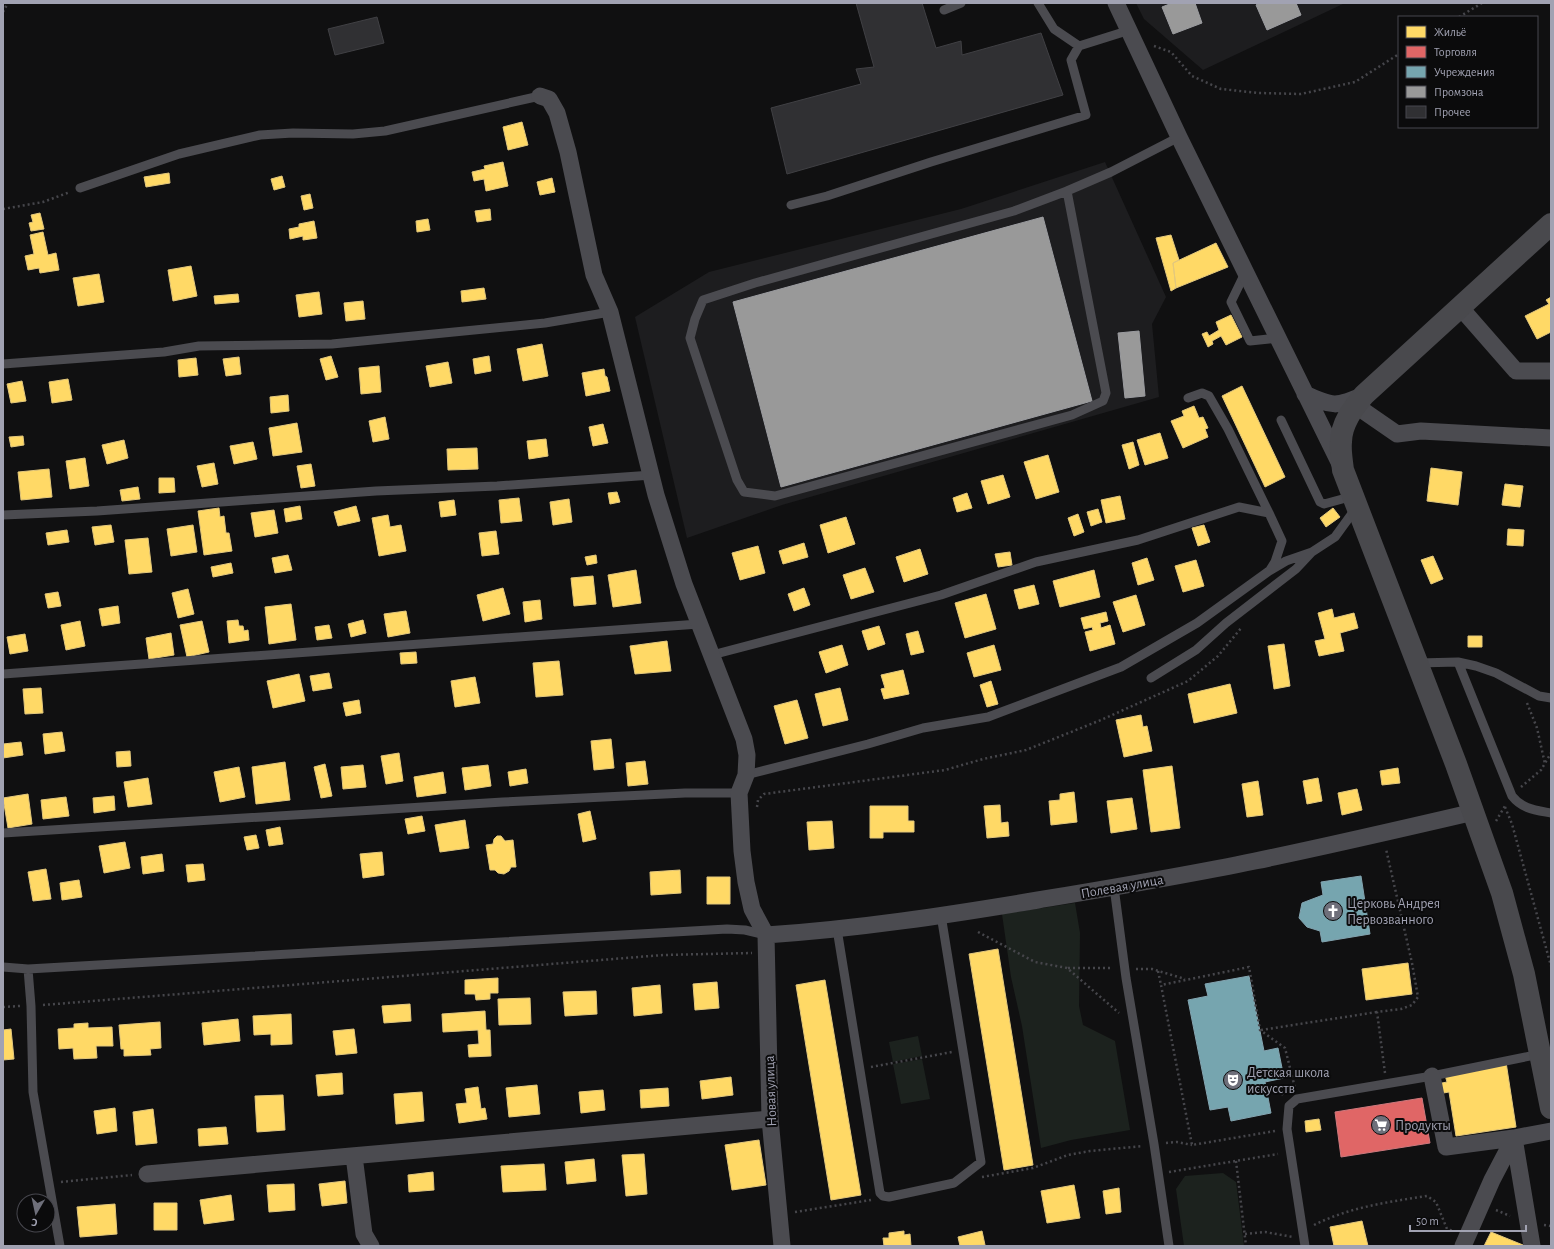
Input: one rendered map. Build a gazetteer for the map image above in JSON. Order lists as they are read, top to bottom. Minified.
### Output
{"streets":{"street":["Полевая улица","Новая улица"]},"crossings":[["Полевая улица","Новая улица"]],"places":{"church":["Церковь Андрея Первозванного"],"theatre":["Детская школа искусств"],"supermarket":["Продукты"]},"legend":["Жильё","Торговля","Учреждения","Промзона","Прочее"],"scale_bar":"50 m","north":"bottom"}
